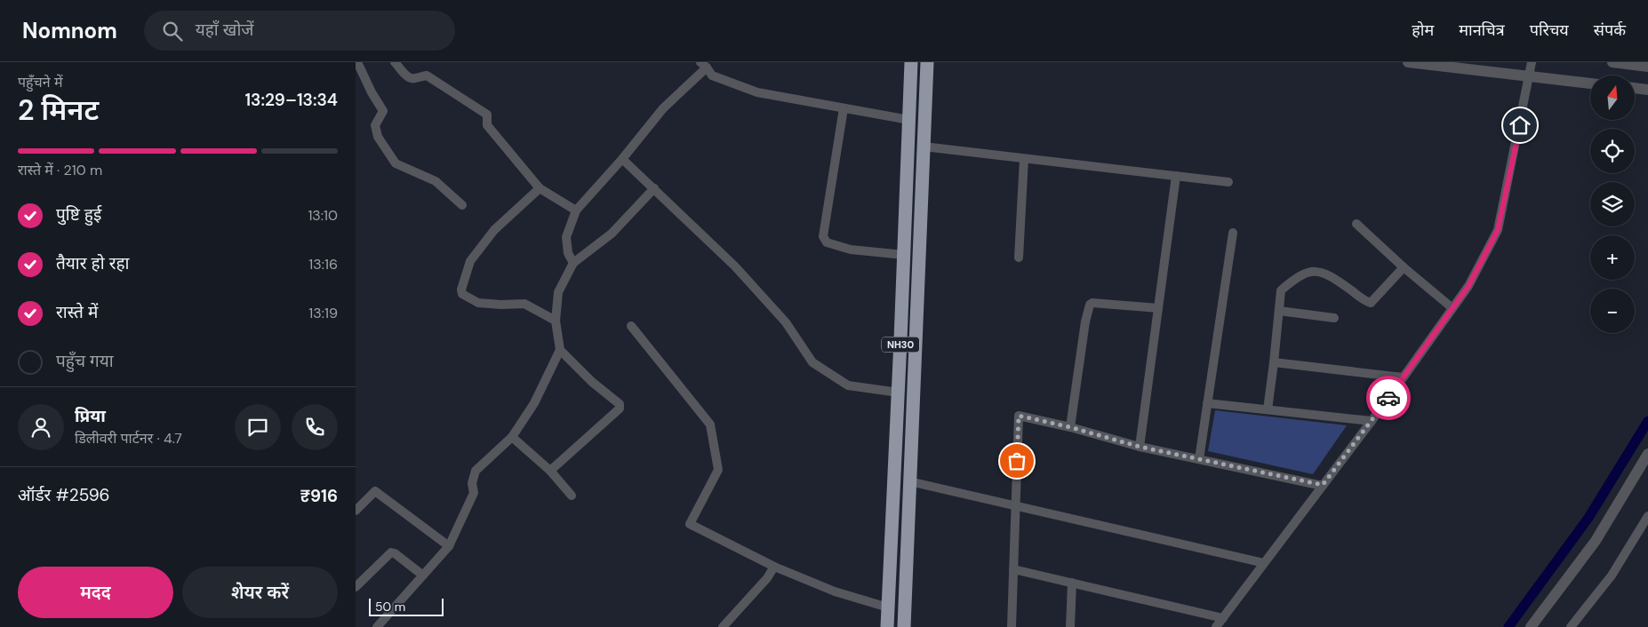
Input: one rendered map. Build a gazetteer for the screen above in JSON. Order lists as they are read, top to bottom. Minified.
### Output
{"streets":{"highway":["NH30"]},"scale_bar":"50 m","north":"top","page":{"header":"Nomnom","search":"यहाँ खोजें","nav":["होम","मानचित्र","परिचय","संपर्क"],"heading":["2 मिनट","पहुँचने में","13:29–13:34"],"panel":["प्रिया","डिलीवरी पार्टनर · 4.7","ऑर्डर #2596","₹916"],"map_buttons":["+","−"],"bar":"रास्ते में · 210 m","list":[["पुष्टि हुई","13:10"],["तैयार हो रहा","13:16"],["रास्ते में","13:19"],"पहुँच गया"],"buttons":["मदद","शेयर करें"],"scale":"50 m"}}
